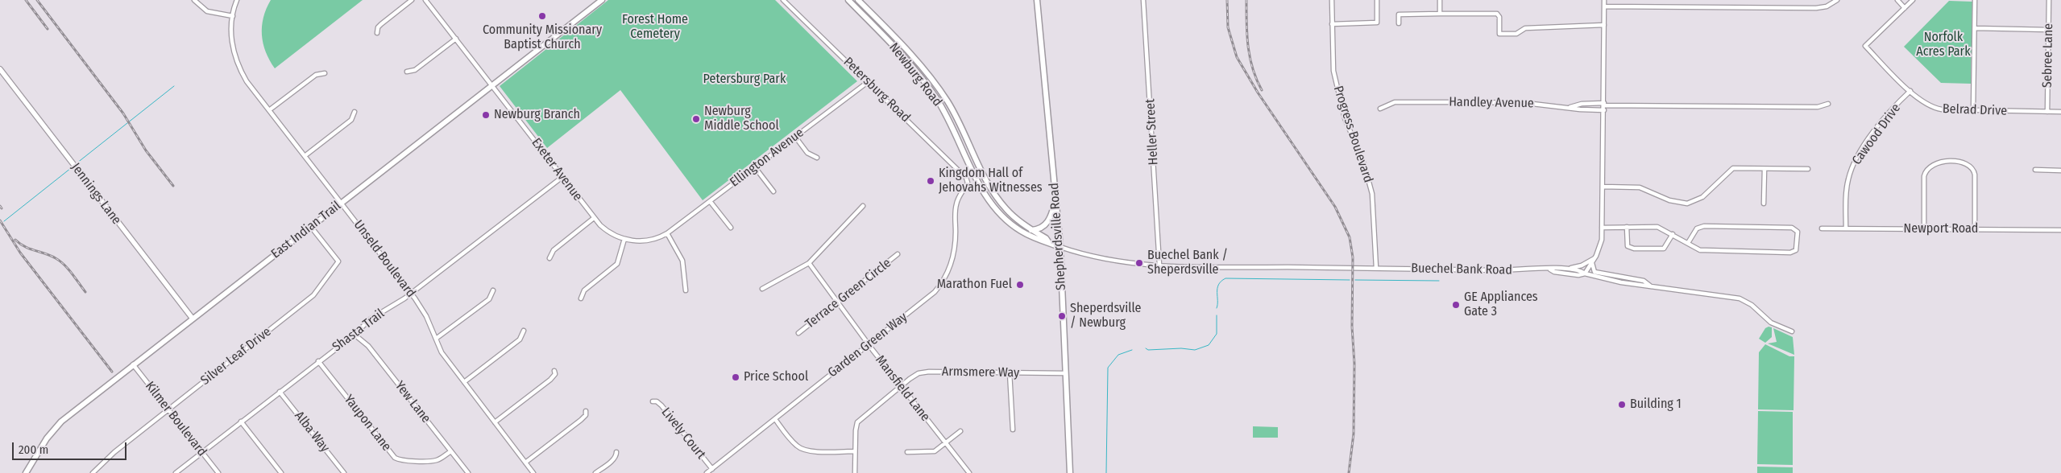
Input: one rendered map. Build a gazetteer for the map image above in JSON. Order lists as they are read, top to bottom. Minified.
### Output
{"streets":{"main road":["Newburg Road","East Indian Trail","Shepherdsville Road"],"street":["Sebree Lane","Petersburg Road","Handley Avenue","Belrad Drive","Heller Street","Progress Boulevard","Cawood Drive","Ellington Avenue","Exeter Avenue","Jennings Lane","Newport Road","Unseld Boulevard","Buechel Bank Road","Terrace Green Circle","Shasta Trail","Garden Green Way","Silver Leaf Drive","Armsmere Way","Mansfield Lane","Yew Lane","Kilmer Boulevard","Yaupon Lane","Alba Way","Lively Court"]},"crossings":[["Sebree Lane","Belrad Drive"],["Newburg Road","Shepherdsville Road"],["Newburg Road","Buechel Bank Road"],["Petersburg Road","Ellington Avenue"],["Petersburg Road","Garden Green Way"],["Belrad Drive","Cawood Drive"],["Heller Street","Buechel Bank Road"],["Progress Boulevard","Buechel Bank Road"],["Cawood Drive","Newport Road"],["Ellington Avenue","Exeter Avenue"],["Exeter Avenue","East Indian Trail"],["Exeter Avenue","Shasta Trail"],["Jennings Lane","East Indian Trail"],["East Indian Trail","Unseld Boulevard"],["East Indian Trail","Silver Leaf Drive"],["East Indian Trail","Kilmer Boulevard"],["Shepherdsville Road","Buechel Bank Road"],["Shepherdsville Road","Armsmere Way"],["Unseld Boulevard","Shasta Trail"],["Terrace Green Circle","Mansfield Lane"],["Shasta Trail","Yew Lane"],["Shasta Trail","Kilmer Boulevard"],["Shasta Trail","Yaupon Lane"],["Shasta Trail","Alba Way"],["Garden Green Way","Mansfield Lane"],["Garden Green Way","Lively Court"],["Silver Leaf Drive","Kilmer Boulevard"],["Armsmere Way","Mansfield Lane"],["Yew Lane","Yaupon Lane"]],"parks":["Forest Home Cemetery","Norfolk Acres Park","Petersburg Park"],"places":["Community Missionary Baptist Church","Newburg Branch","Newburg Middle School","Kingdom Hall of Jehovahs Witnesses","Buechel Bank / Sheperdsville","Marathon Fuel","GE Appliances Gate 3","Sheperdsville / Newburg","Price School","Building 1"],"scale_bar":"200 m"}
